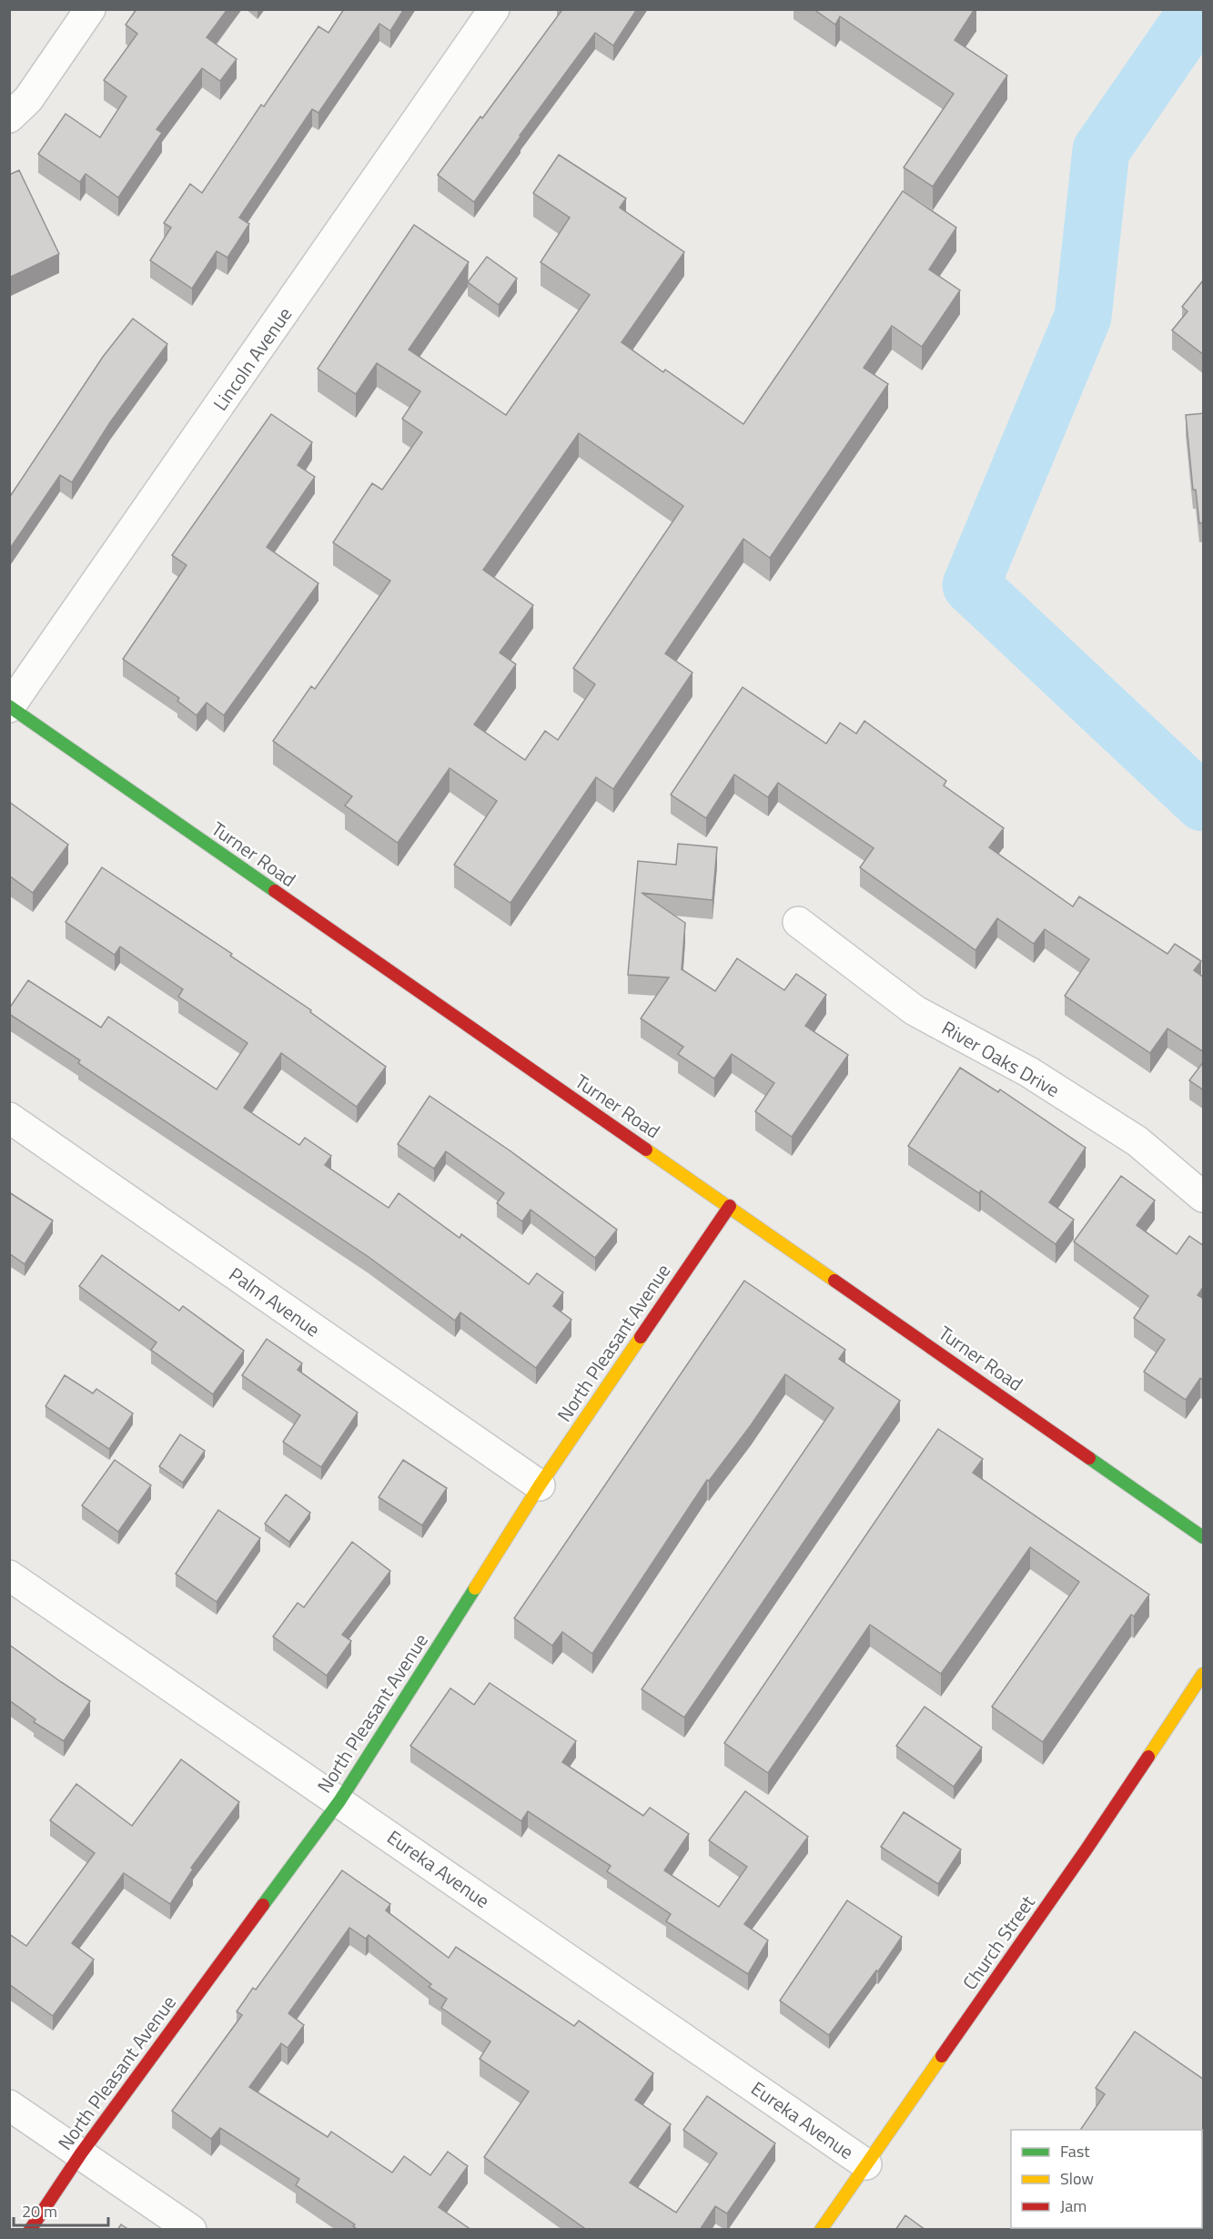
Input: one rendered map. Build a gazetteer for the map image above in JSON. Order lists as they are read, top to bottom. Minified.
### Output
{"streets":{"street":["Lincoln Avenue","Turner Road","River Oaks Drive","Palm Avenue","North Pleasant Avenue","Eureka Avenue","Church Street"]},"crossings":[["Lincoln Avenue","Turner Road"],["Turner Road","North Pleasant Avenue"],["Palm Avenue","North Pleasant Avenue"],["North Pleasant Avenue","Eureka Avenue"],["Eureka Avenue","Church Street"]],"legend":["Fast","Slow","Jam"],"scale_bar":"20 m"}
